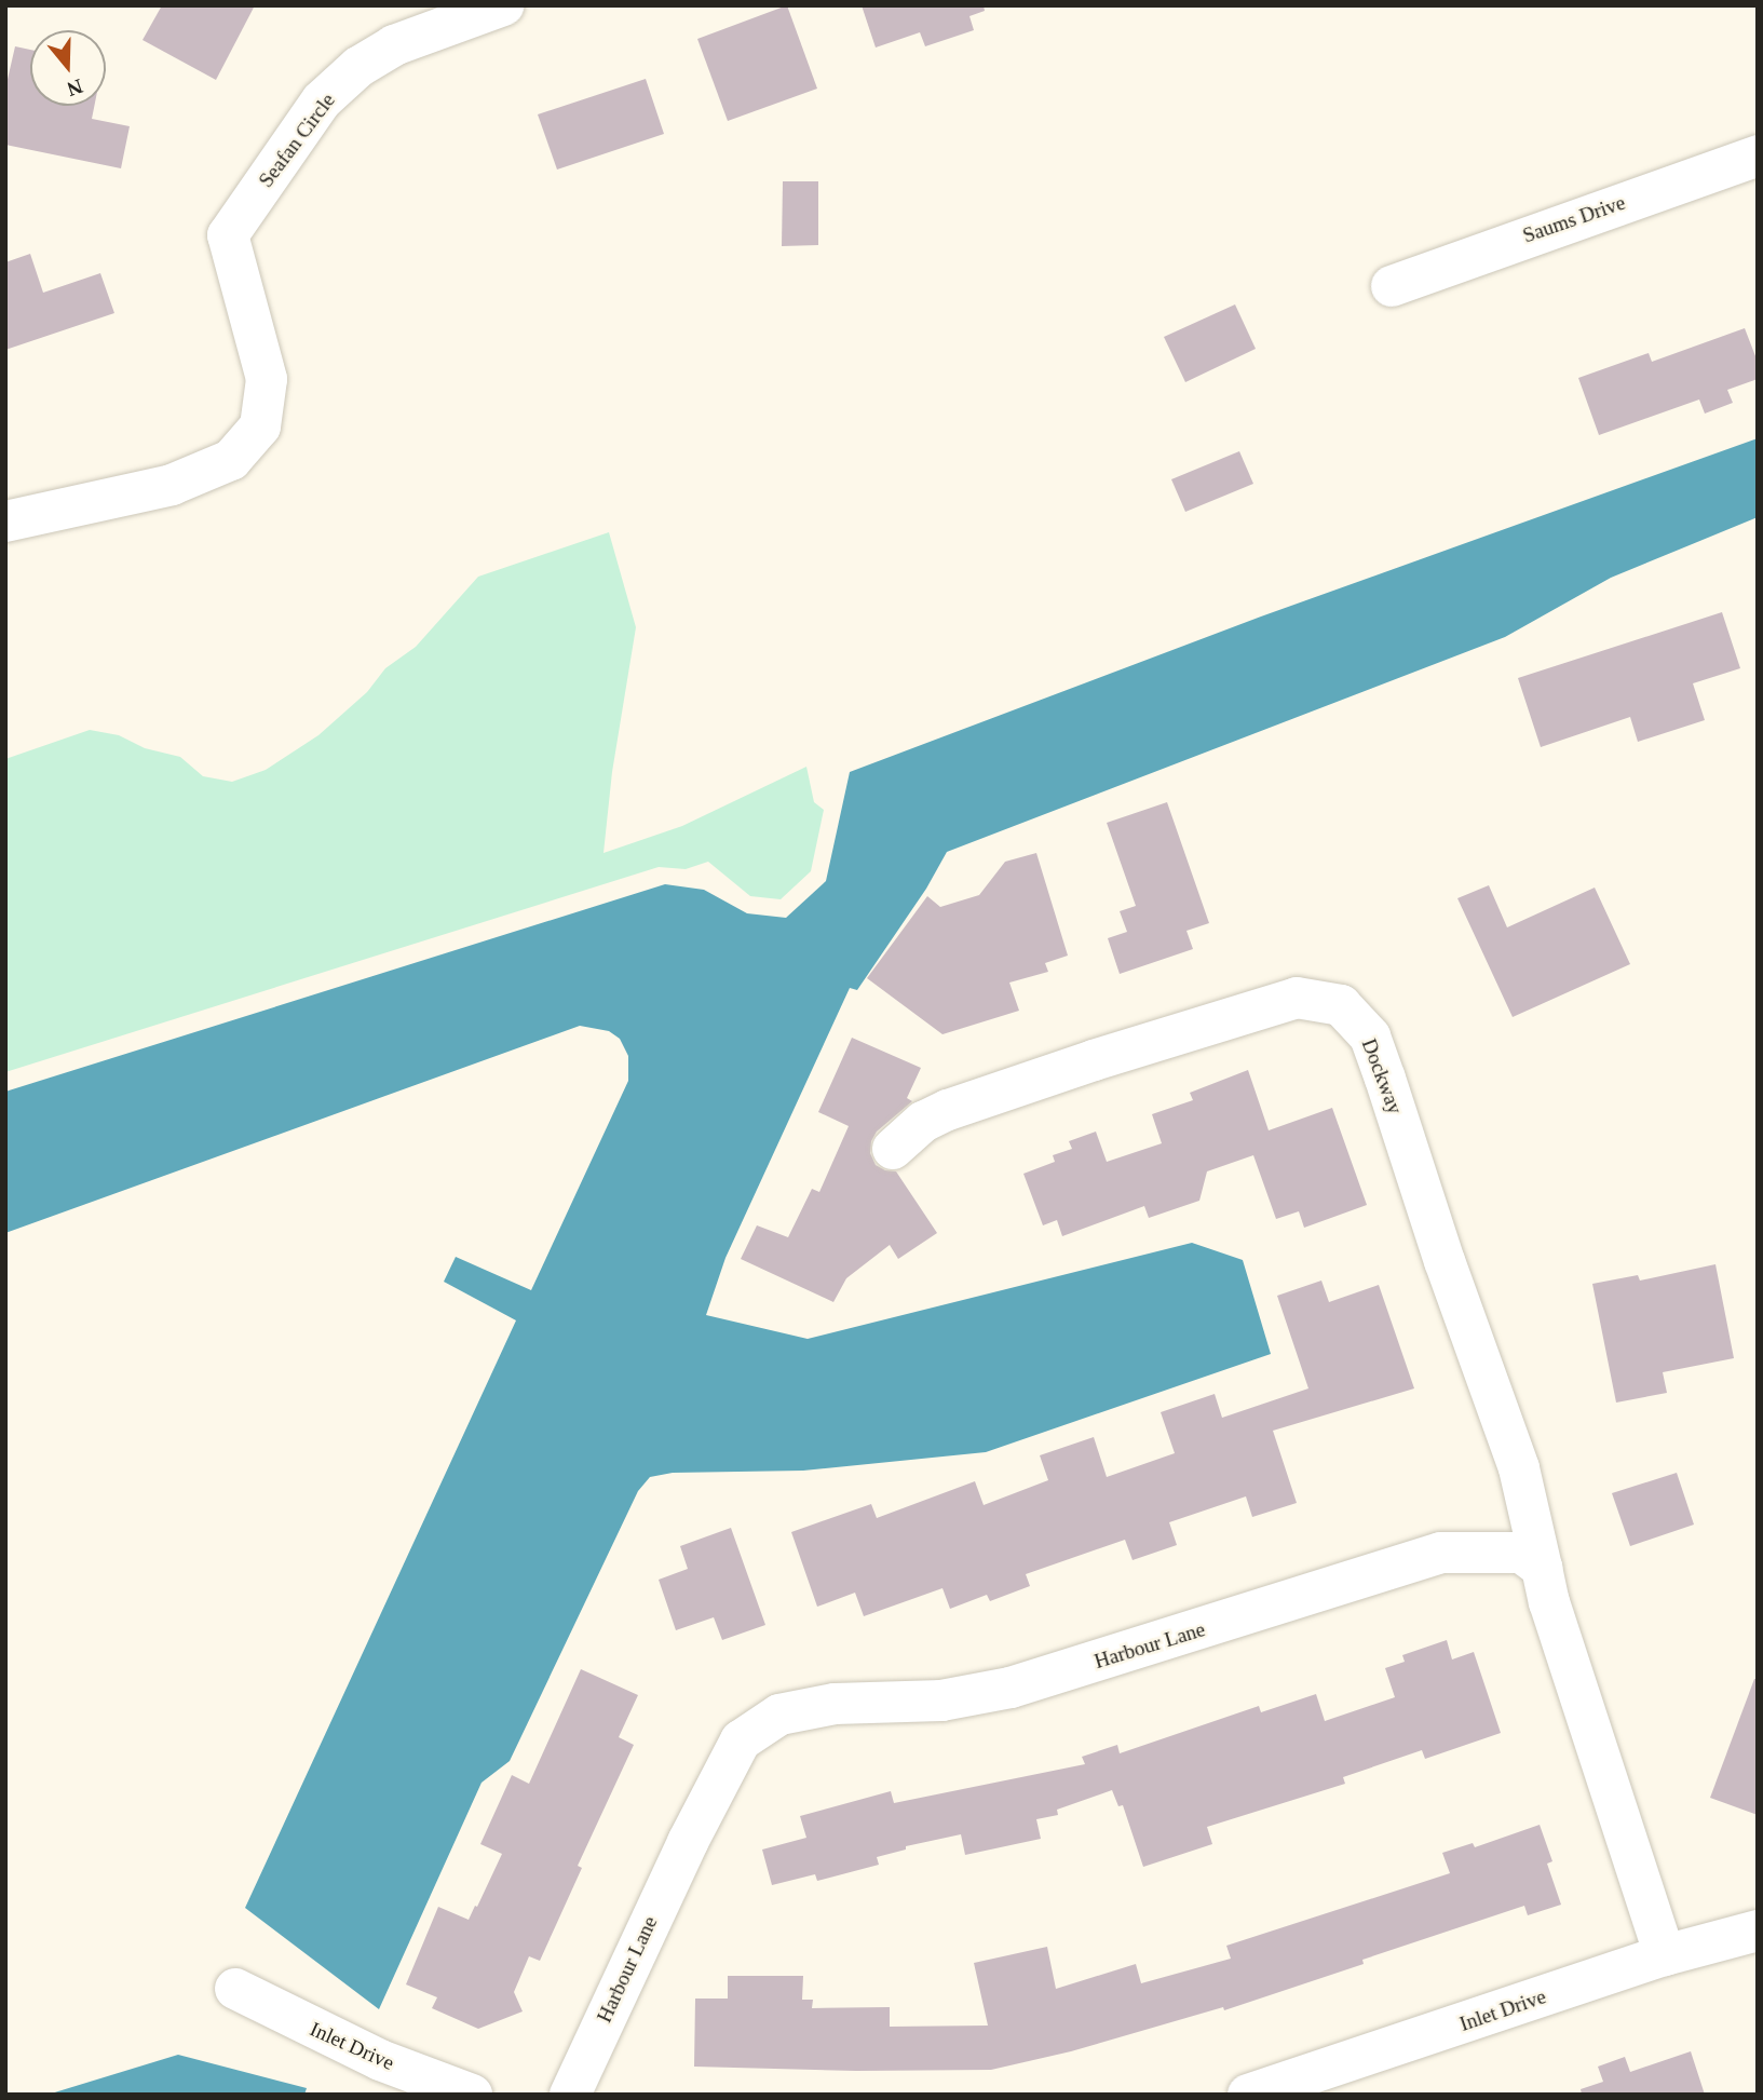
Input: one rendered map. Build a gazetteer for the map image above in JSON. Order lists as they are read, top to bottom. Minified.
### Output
{"streets":{"street":["Seafan Circle","Saums Drive","Dockway","Harbour Lane","Inlet Drive"]},"crossings":[["Dockway","Harbour Lane"]],"north":"bottom"}
